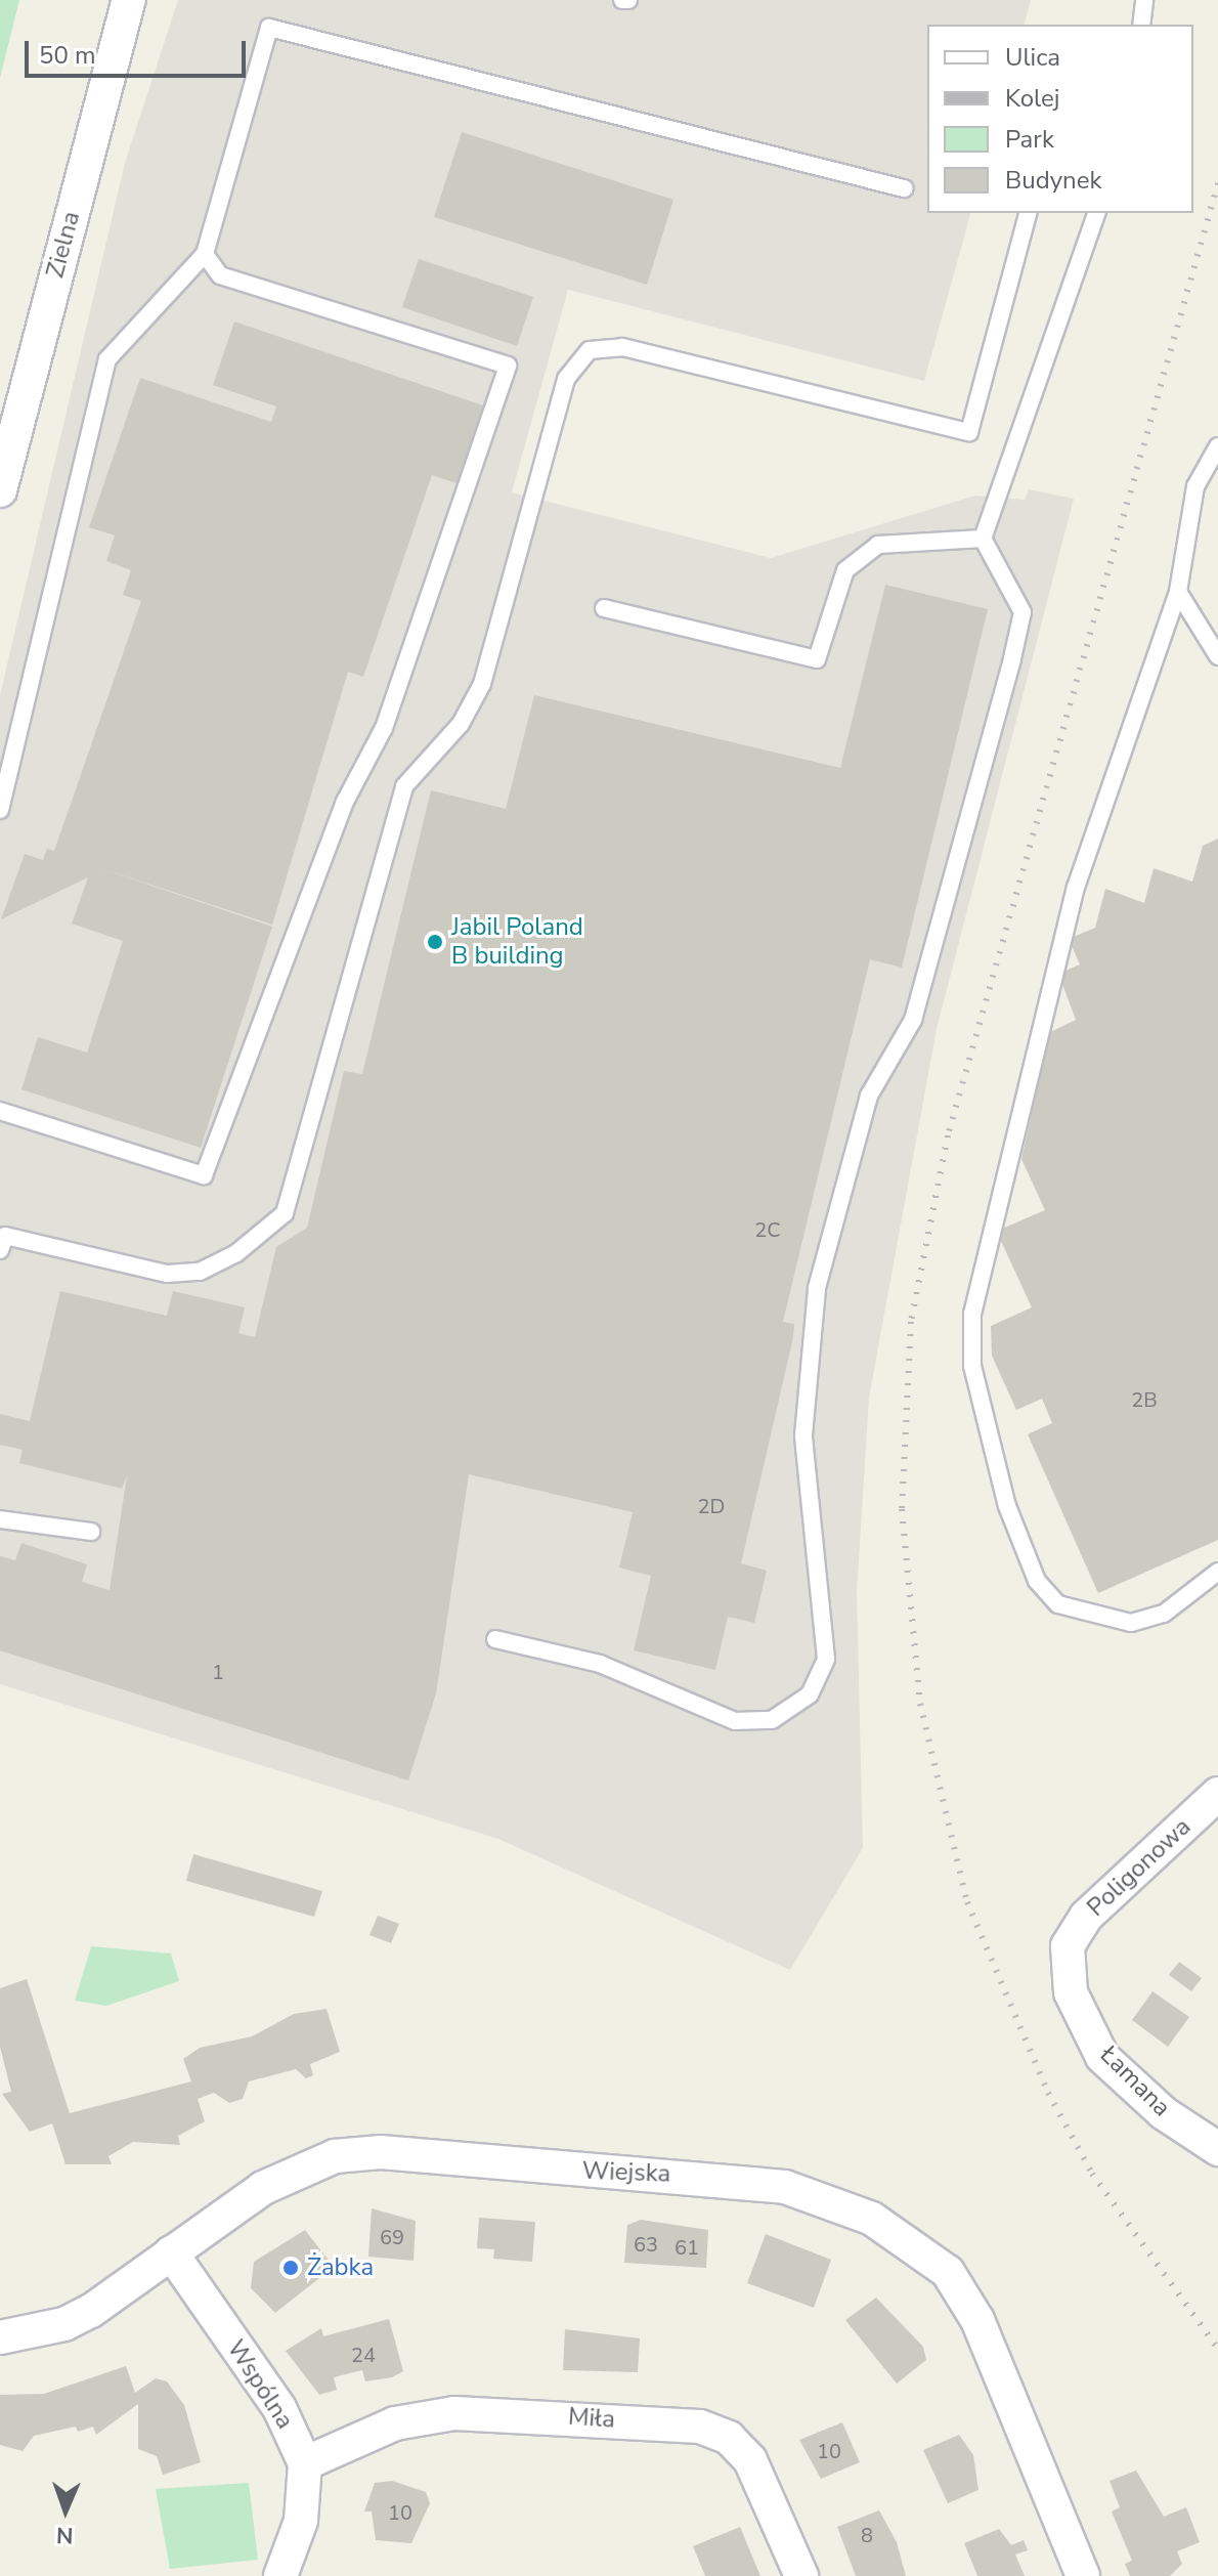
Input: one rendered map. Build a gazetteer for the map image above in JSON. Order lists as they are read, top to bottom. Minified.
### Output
{"streets":{"street":["Zielna","Poligonowa","Łamana","Wiejska","Wspólna","Miła"]},"crossings":[["Poligonowa","Łamana"],["Wiejska","Wspólna"],["Wspólna","Miła"]],"places":["Jabil Poland B building","Żabka"],"house_numbers":["2C","2B","2D","1","69","63","61","24","10","10","8"],"legend":["Ulica","Kolej","Park","Budynek"],"scale_bar":"50 m","north":"bottom"}
